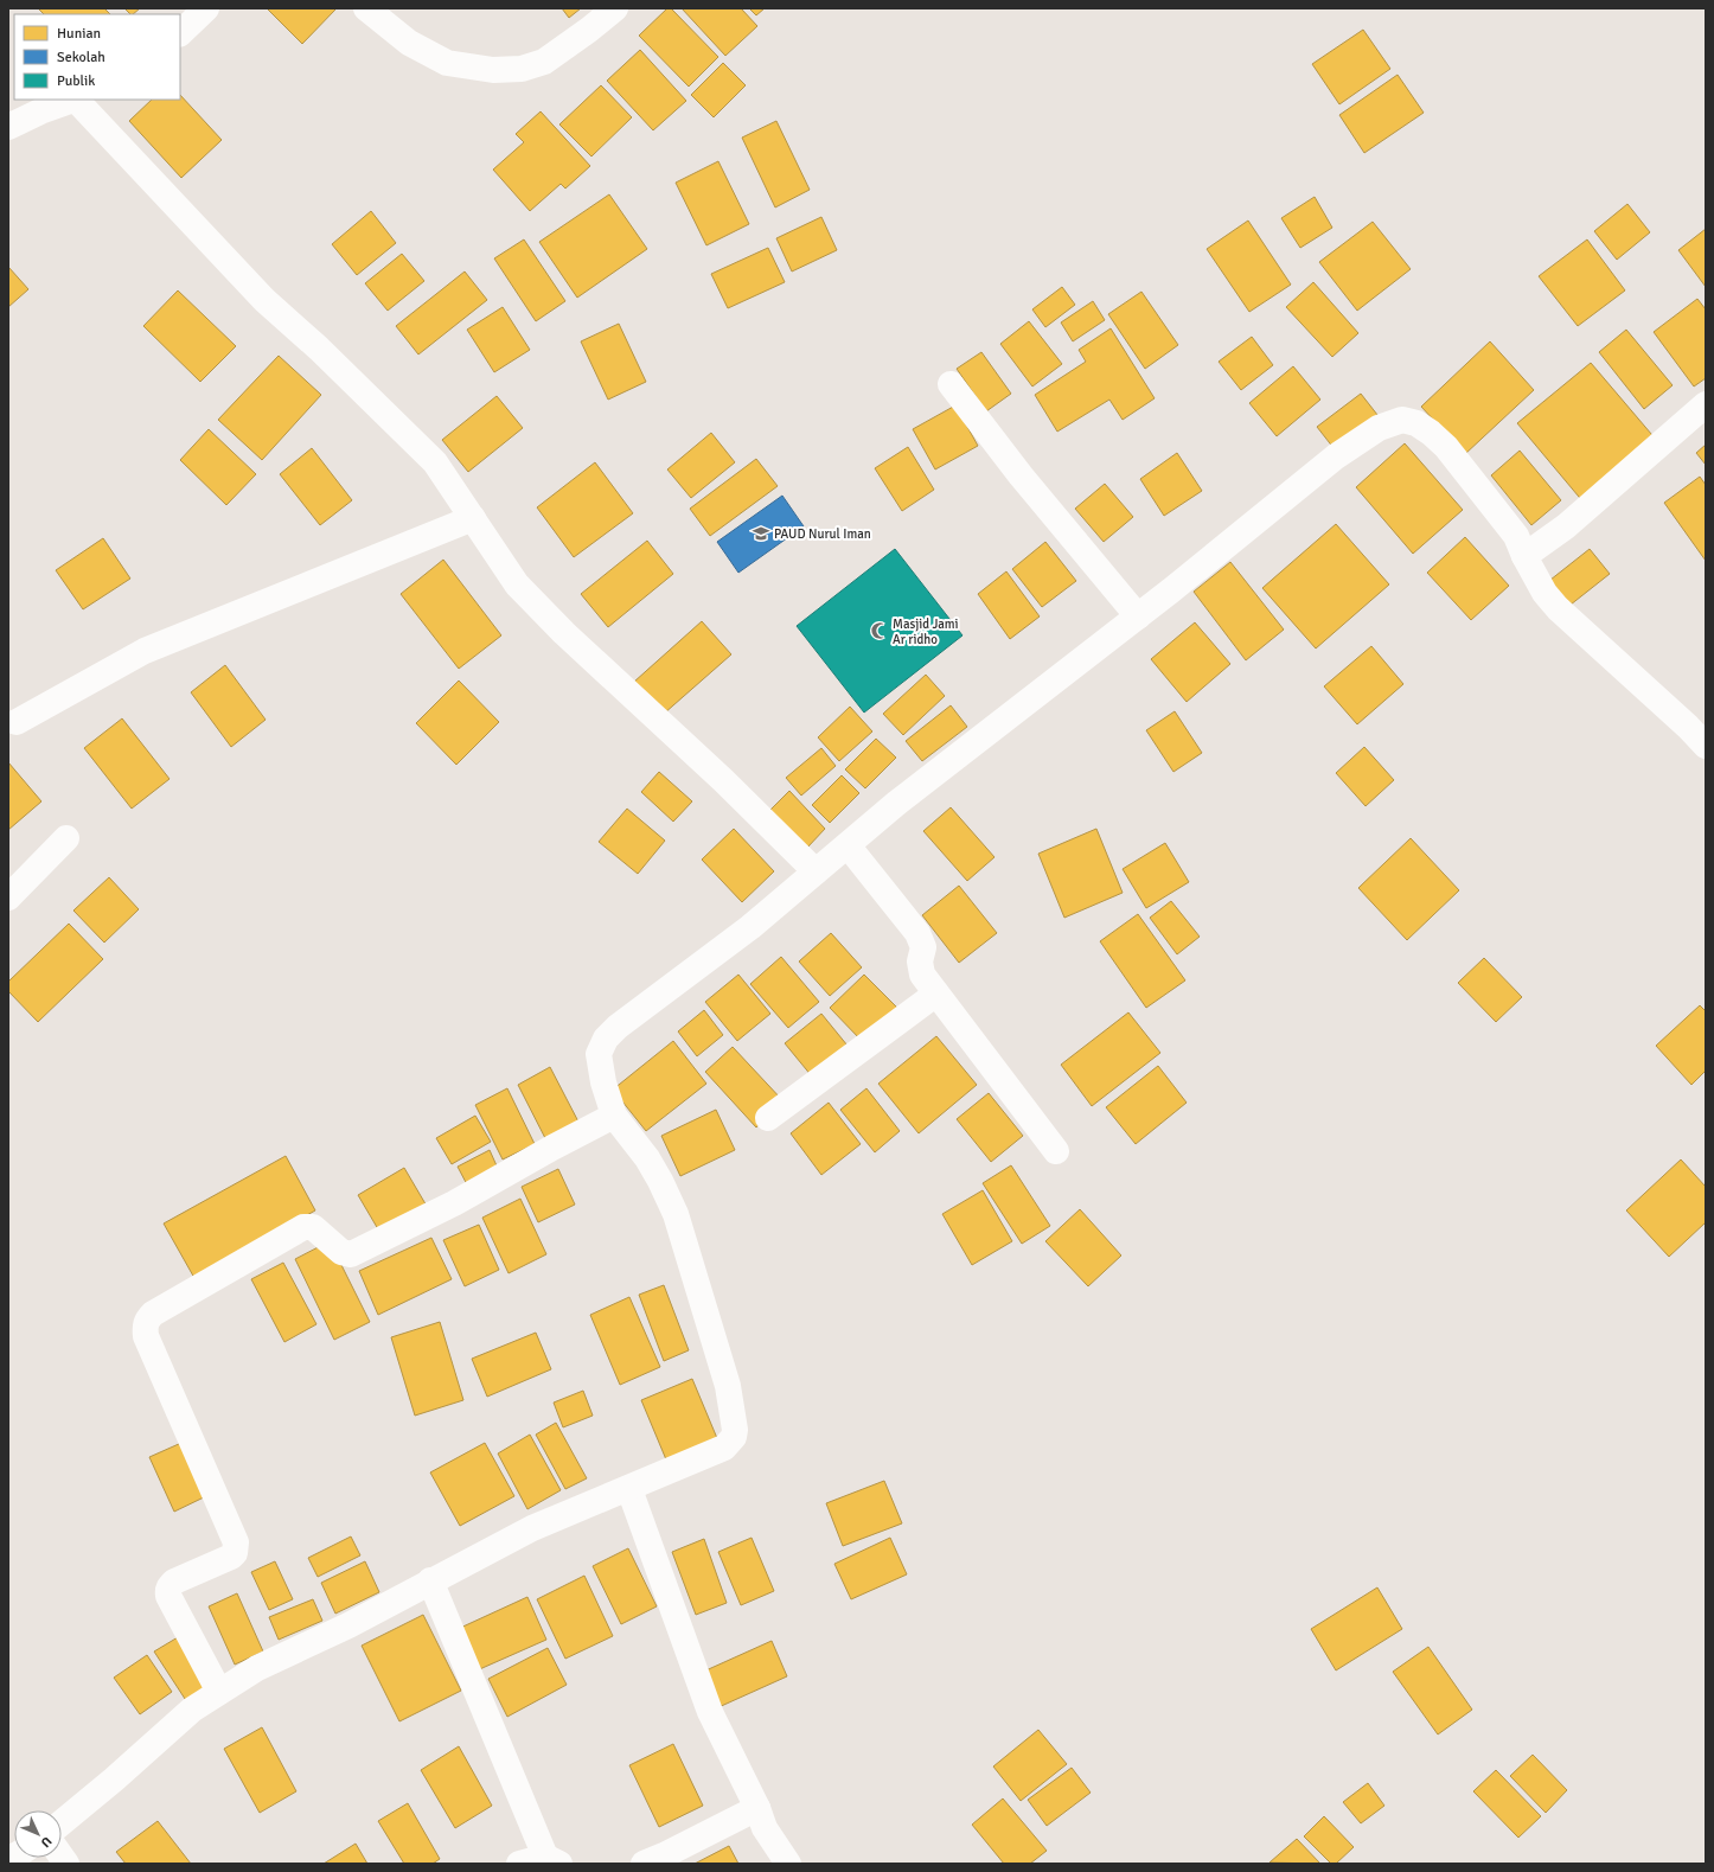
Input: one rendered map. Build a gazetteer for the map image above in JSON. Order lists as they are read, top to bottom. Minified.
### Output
{"places":{"school or university":["PAUD Nurul Iman"],"mosque":["Masjid Jami Ar ridho"]},"legend":["Hunian","Sekolah","Publik"],"north":"bottom right"}
